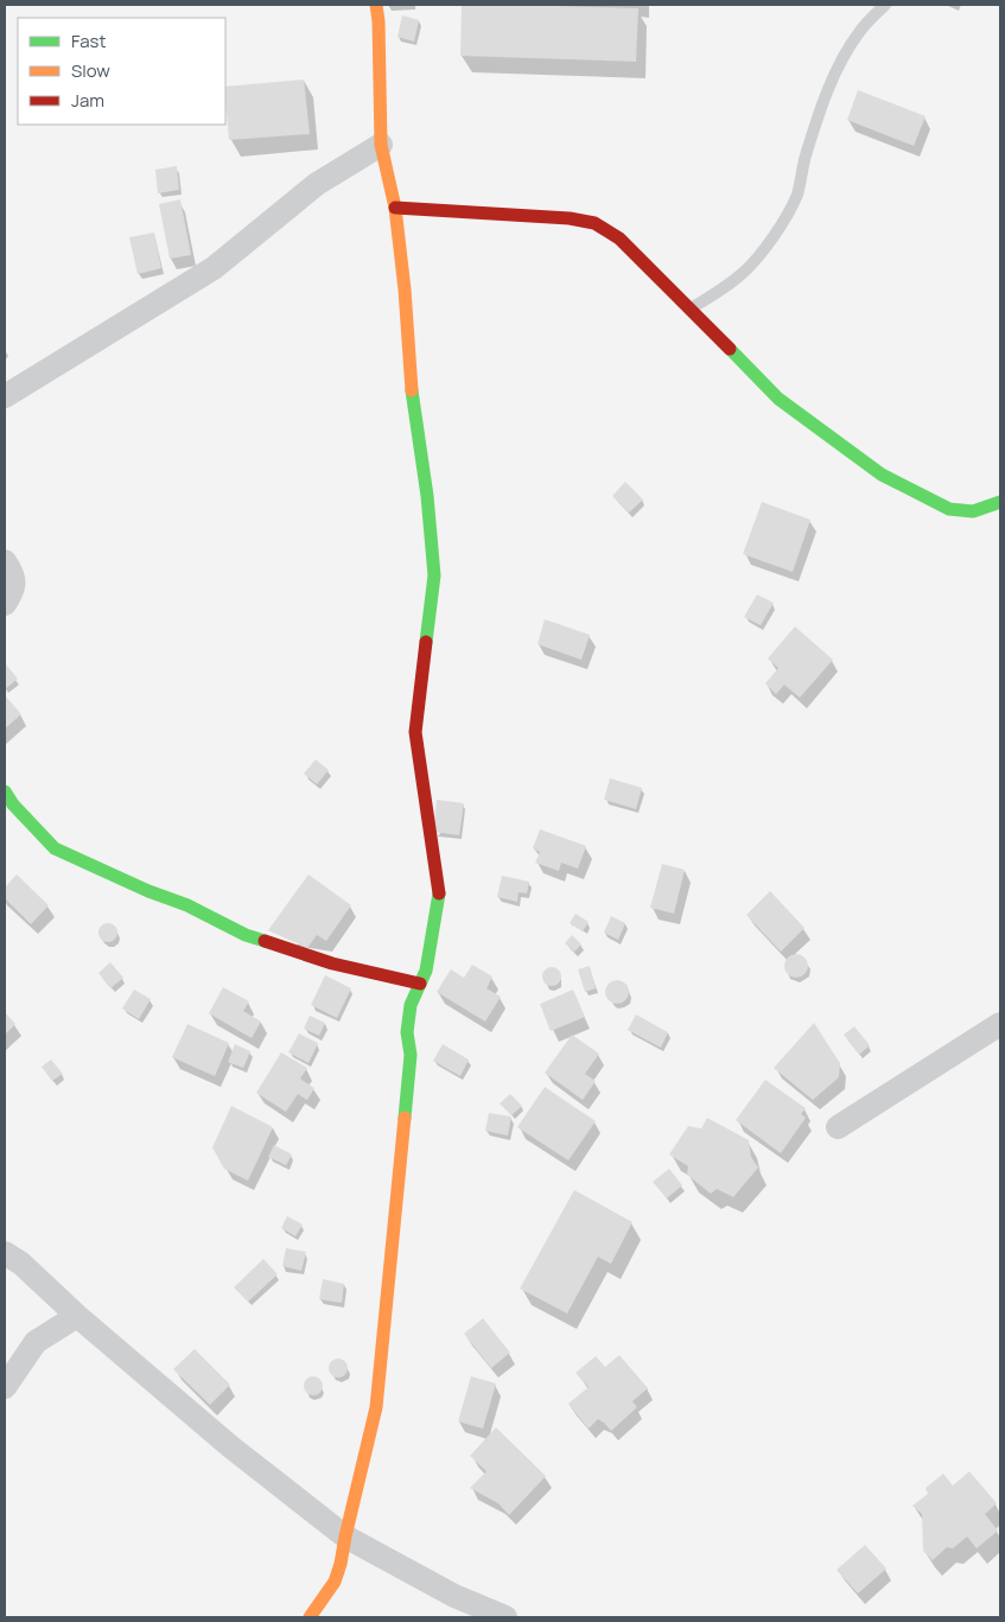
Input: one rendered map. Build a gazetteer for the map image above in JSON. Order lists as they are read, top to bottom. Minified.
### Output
{"legend":["Fast","Slow","Jam"]}
